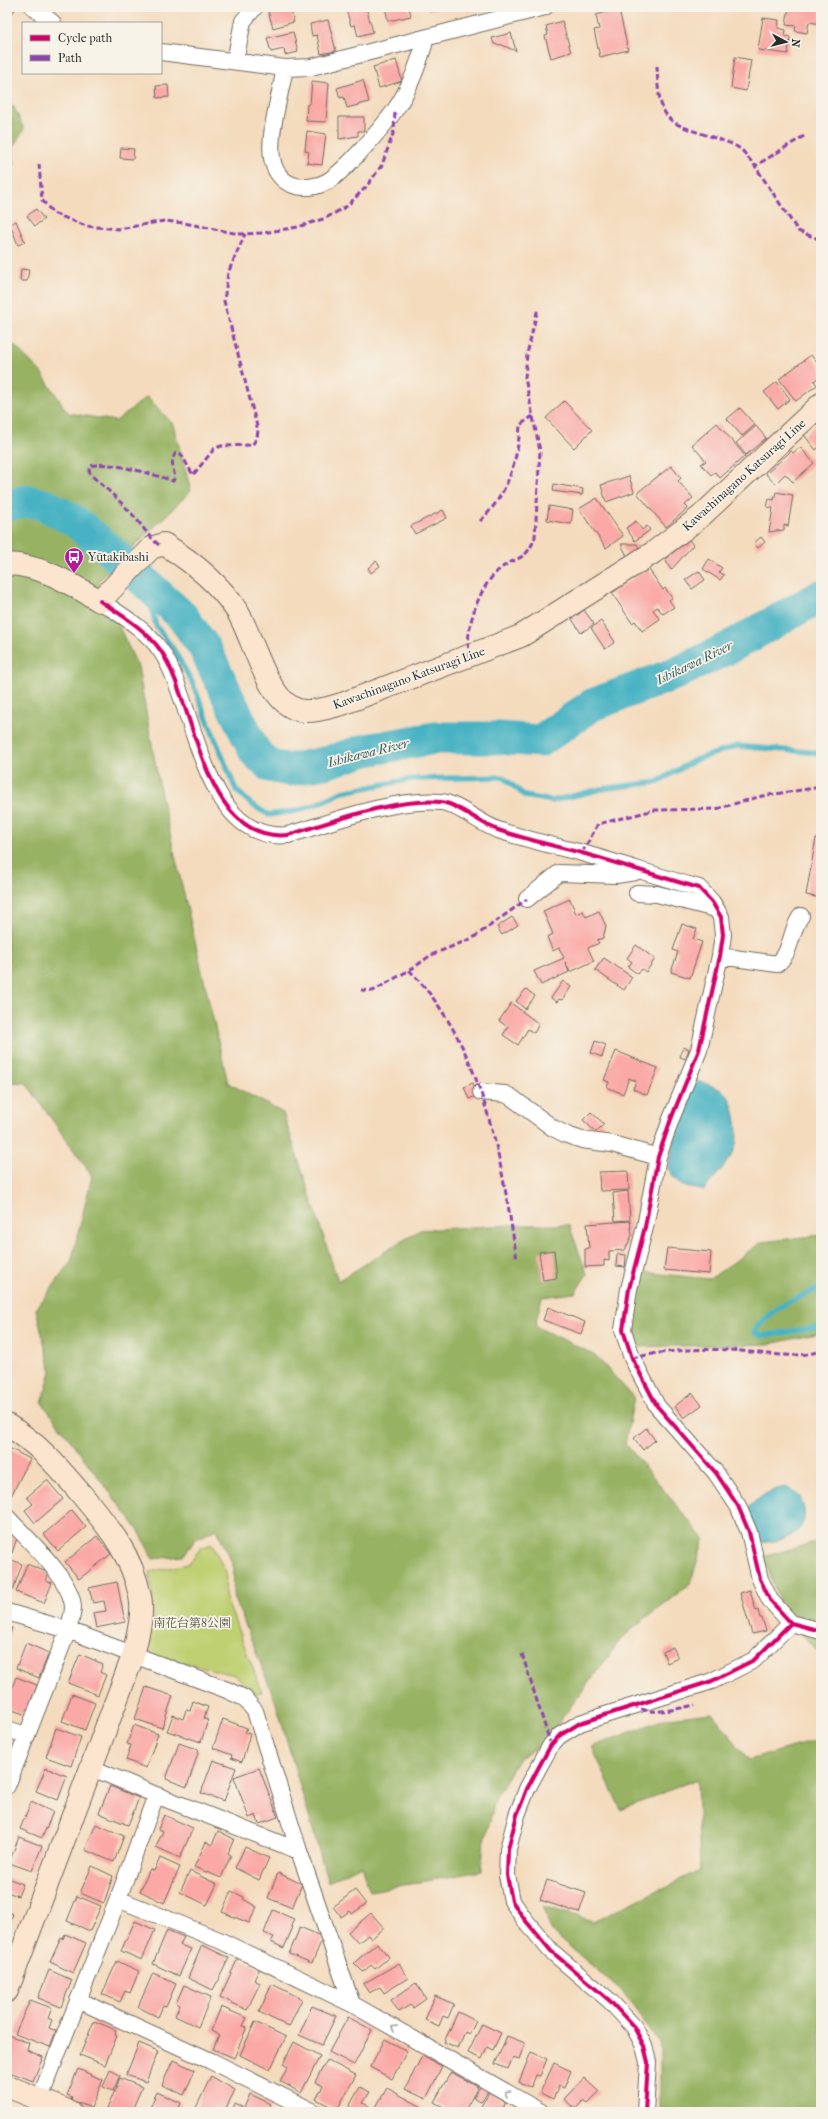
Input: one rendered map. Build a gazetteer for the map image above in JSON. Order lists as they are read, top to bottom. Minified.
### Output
{"streets":{"main road":["Kawachinagano Katsuragi Line"]},"water":["Ishikawa River"],"parks":["南花台第8公園"],"places":{"bus stop":["Yūtakibashi"]},"legend":["Cycle path","Path"],"north":"right"}
